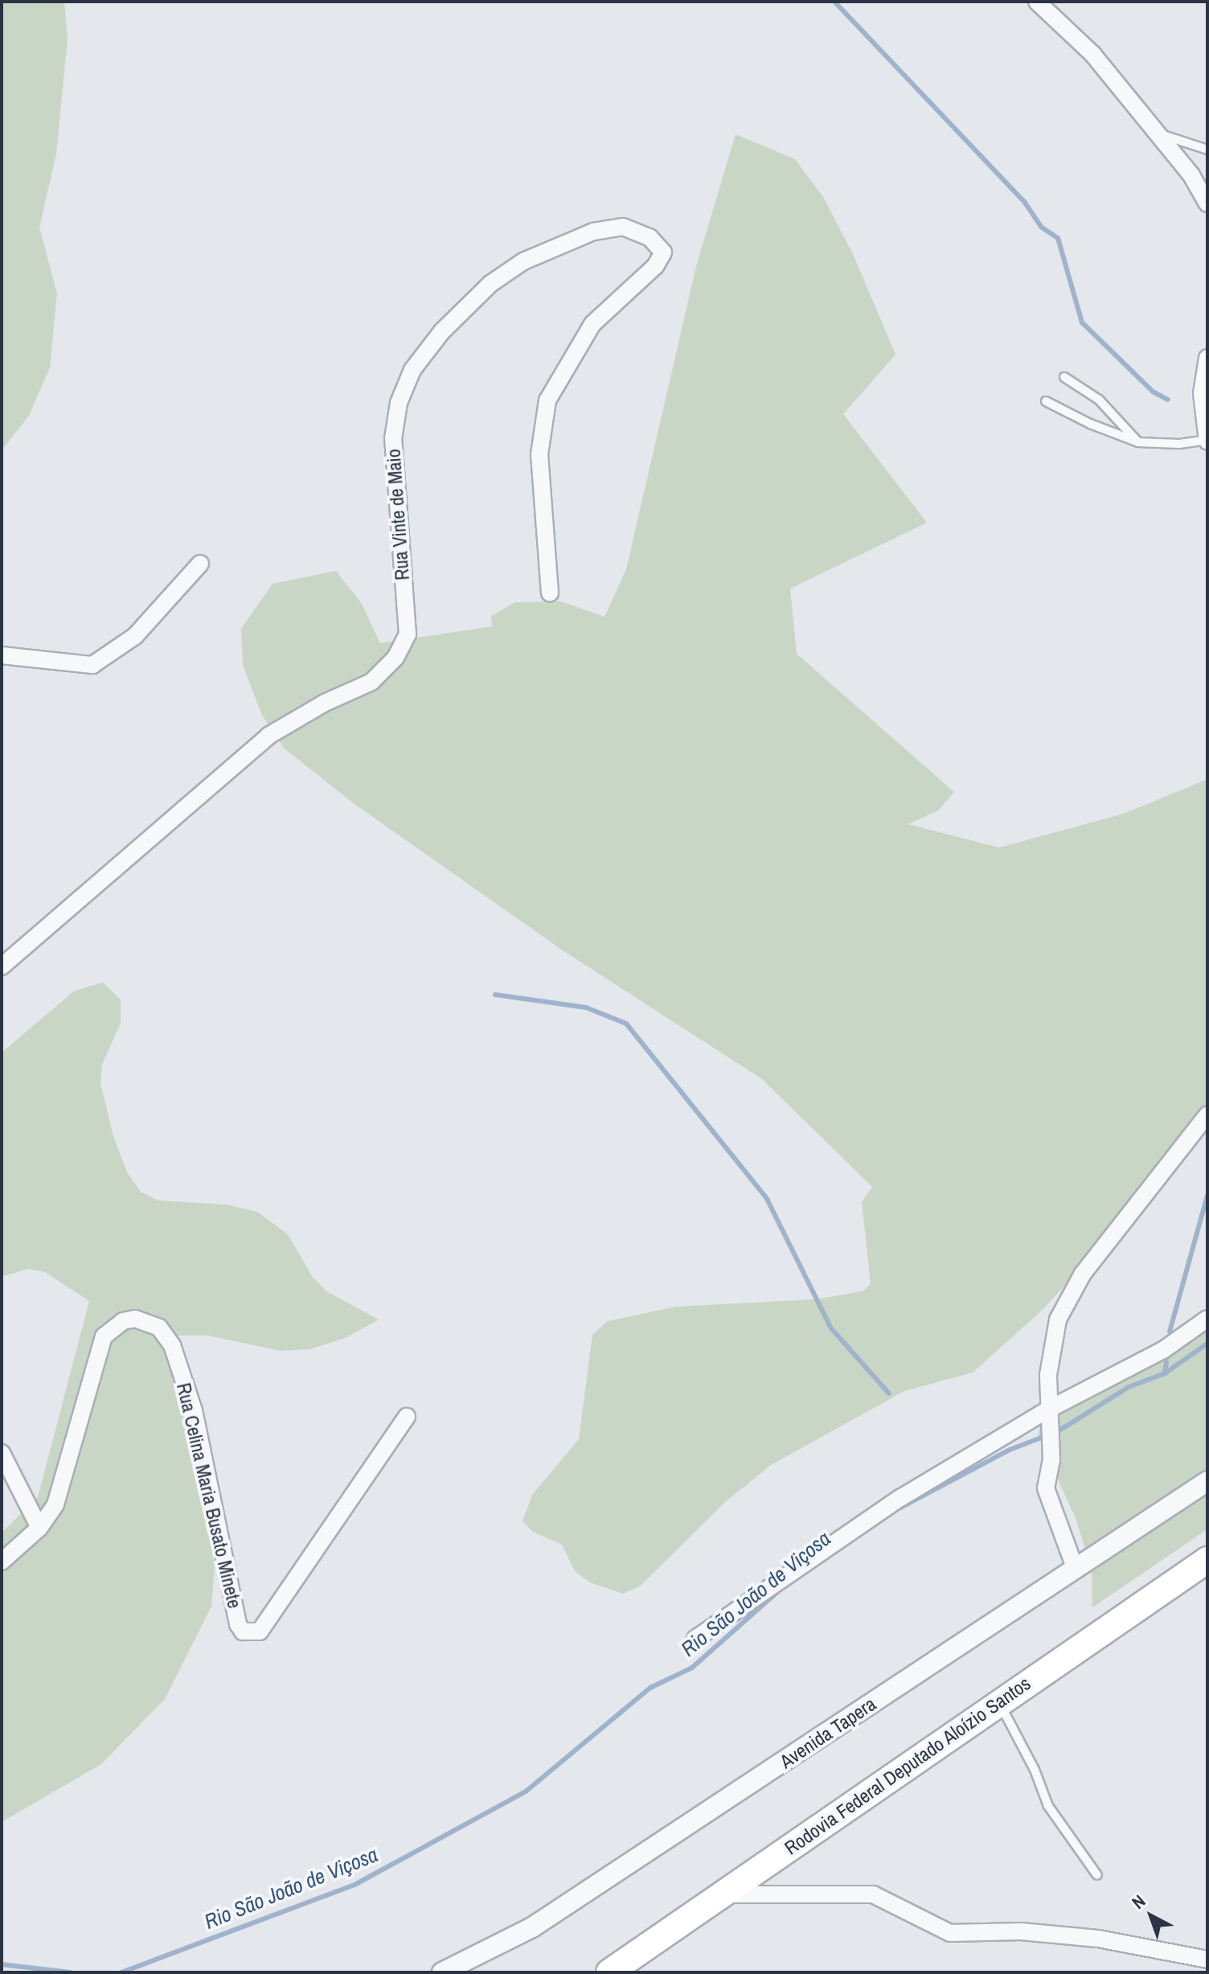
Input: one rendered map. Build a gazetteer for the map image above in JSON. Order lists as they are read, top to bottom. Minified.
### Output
{"streets":{"highway":["Rodovia Federal Deputado Aloízio Santos"],"street":["Rua Vinte de Maio","Rua Celina Maria Busato Minete","Avenida Tapera"]},"water":["Rio São João de Viçosa"],"north":"top left"}
